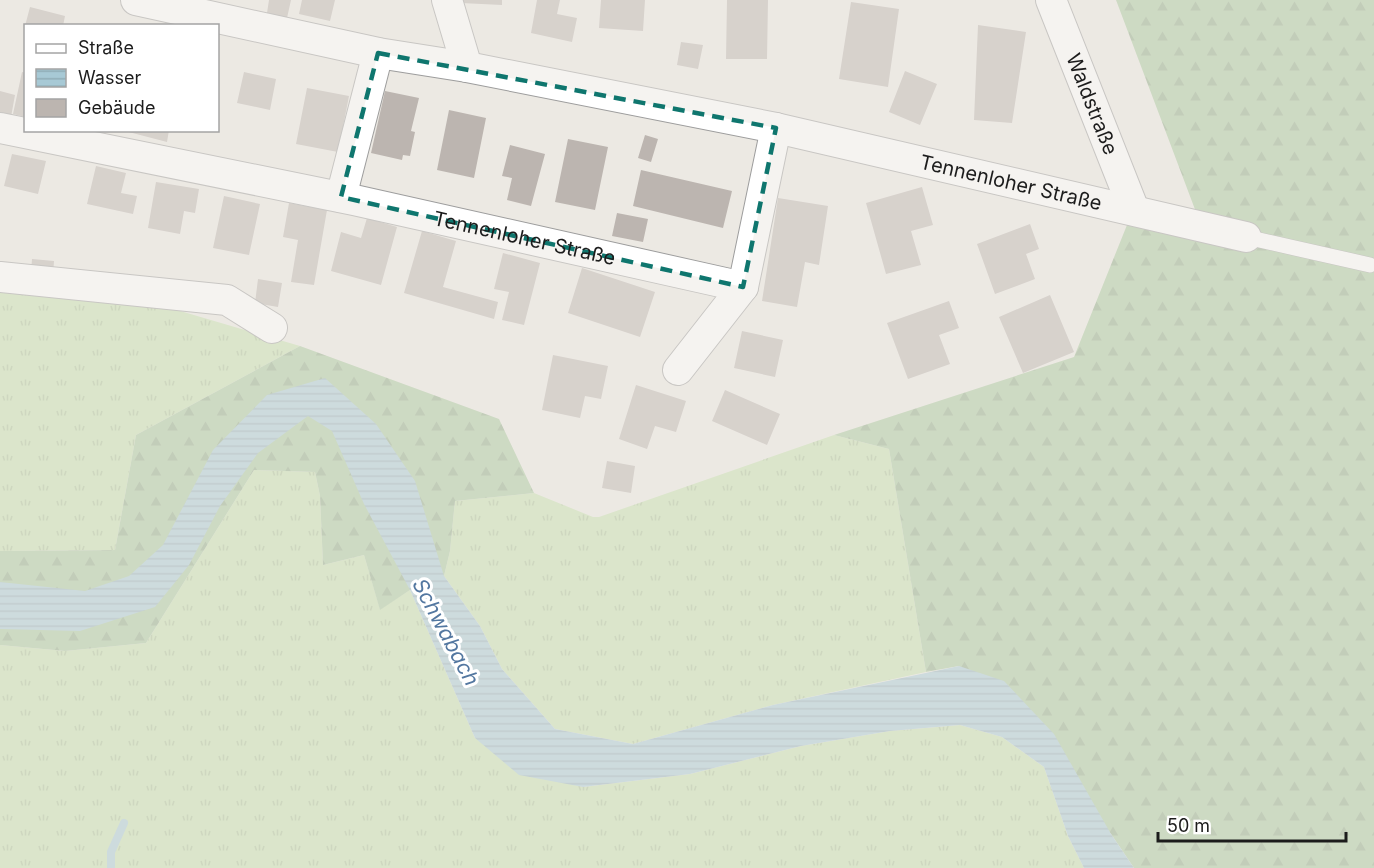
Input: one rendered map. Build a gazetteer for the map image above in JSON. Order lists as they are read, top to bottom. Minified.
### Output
{"streets":{"street":["Waldstraße","Tennenloher Straße"]},"crossings":[["Waldstraße","Tennenloher Straße"]],"water":["Schwabach"],"legend":["Straße","Wasser","Gebäude"],"scale_bar":"50 m"}
